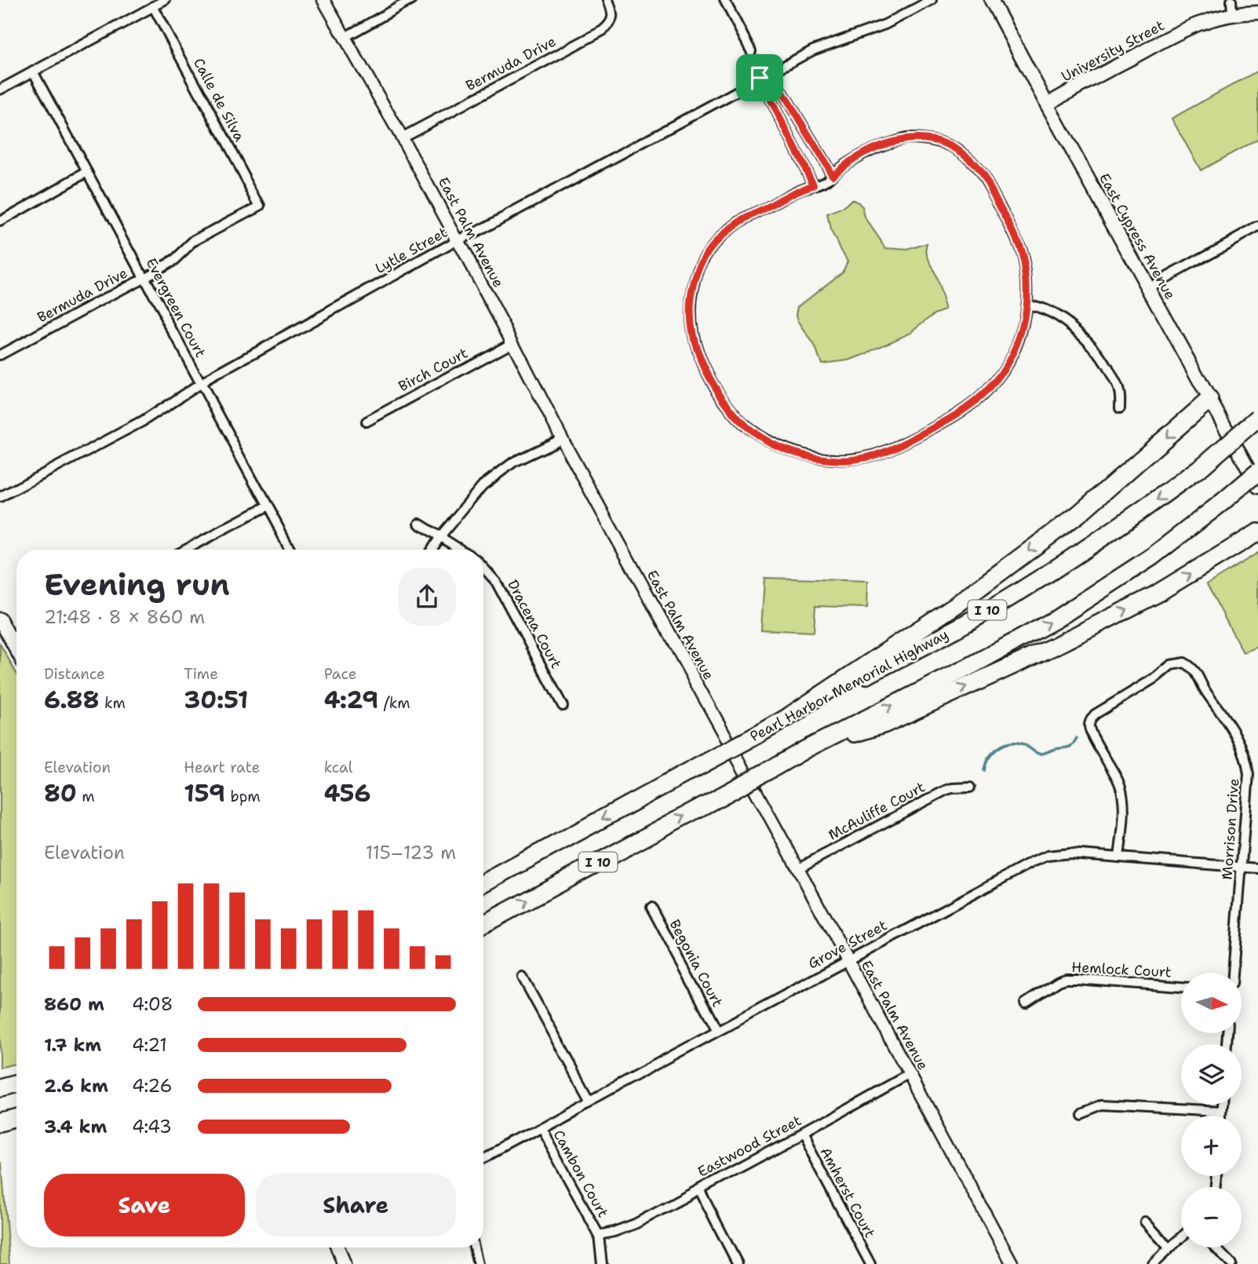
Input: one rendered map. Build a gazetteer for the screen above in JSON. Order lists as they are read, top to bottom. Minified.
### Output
{"streets":{"highway":["I 10","Pearl Harbor Memorial Highway"],"main road":["University Street","East Cypress Avenue"],"street":["Bermuda Drive","Calle de Silva","East Palm Avenue","Lytle Street","Evergreen Court","Birch Court","Dracena Court","McAuliffe Court","Morrison Drive","Grove Street","Begonia Court","Hemlock Court","Eastwood Street","Cambon Court","Amherst Court"]},"crossings":[["University Street","East Cypress Avenue"],["Bermuda Drive","Calle de Silva"],["Bermuda Drive","East Palm Avenue"],["Bermuda Drive","Evergreen Court"],["East Palm Avenue","Lytle Street"],["East Palm Avenue","Birch Court"],["East Palm Avenue","McAuliffe Court"],["East Palm Avenue","Grove Street"],["East Palm Avenue","Eastwood Street"],["Lytle Street","Evergreen Court"],["Morrison Drive","Grove Street"],["Grove Street","Begonia Court"],["Grove Street","Cambon Court"],["Eastwood Street","Cambon Court"],["Eastwood Street","Amherst Court"]],"north":"right","page":{"heading":["Evening run","21:48 · 8 × 860 m"],"stats":[["Distance","6.88 km"],["Time","30:51"],["Pace","4:29 /km"],["Elevation","80 m"],["Heart rate","159 bpm"],["kcal","456"]],"chart":["Elevation","115–123 m"],"map_buttons":["+","−"],"list":[{"name":"860 m","note":"4:08"},{"name":"1.7 km","note":"4:21"},{"name":"2.6 km","note":"4:26"},{"name":"3.4 km","note":"4:43"}],"buttons":["Save","Share"]}}
